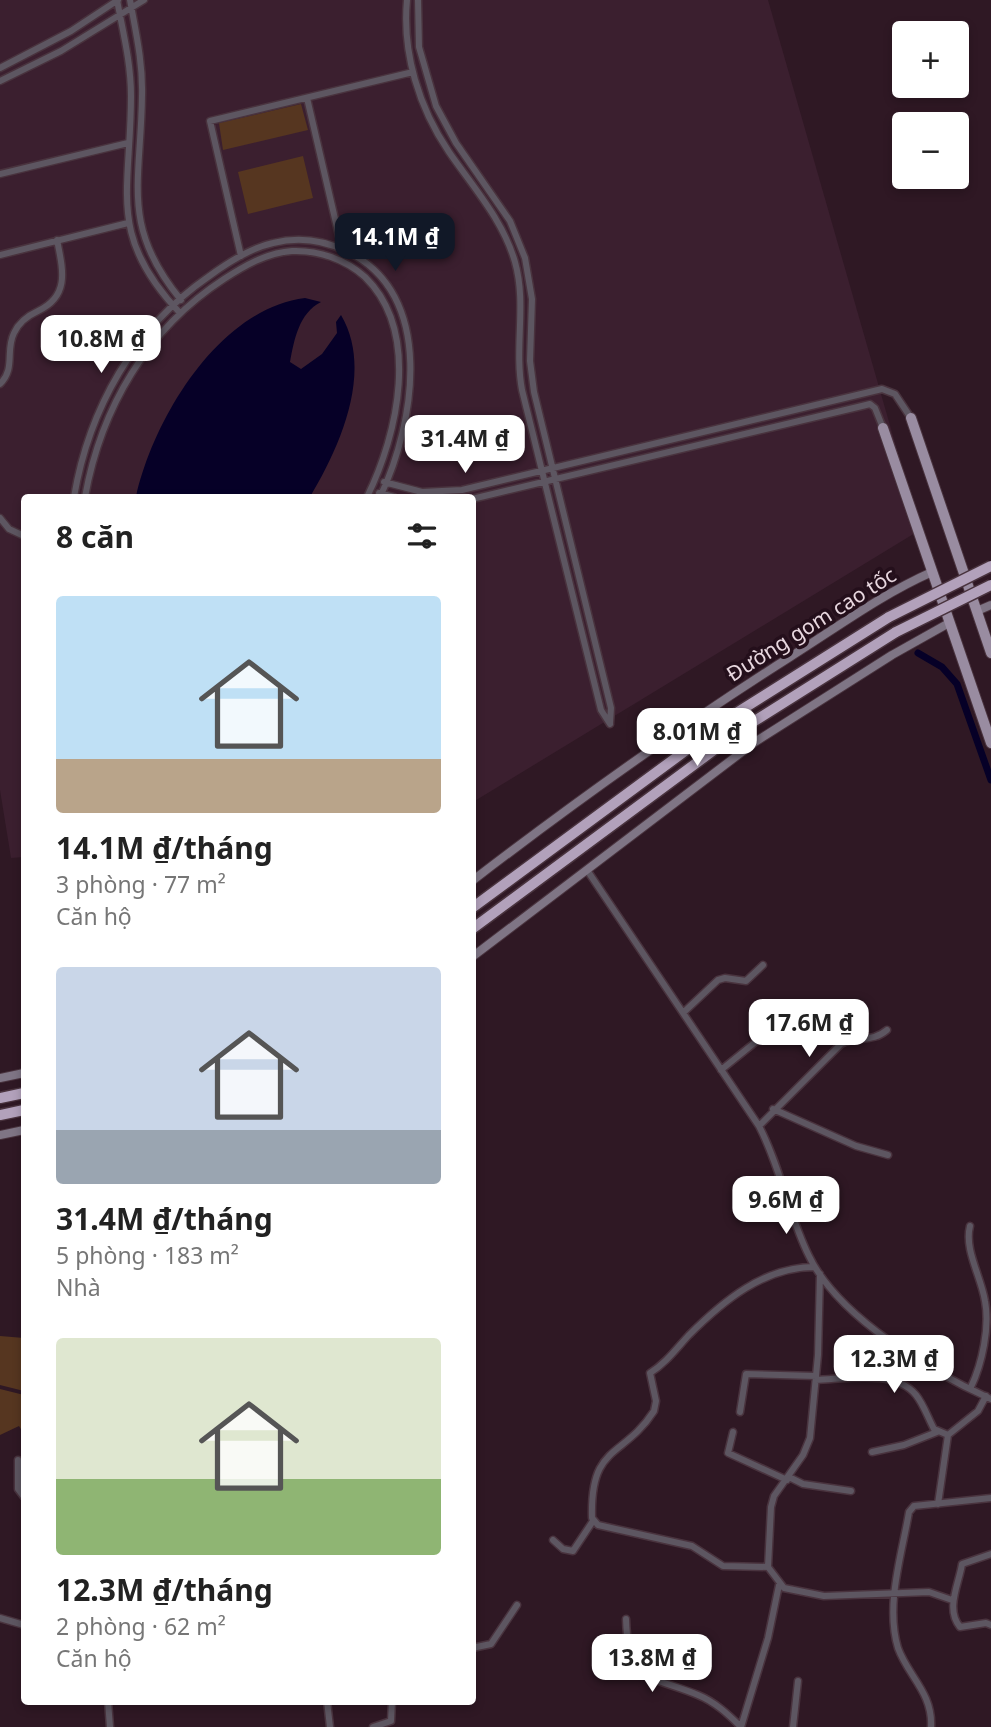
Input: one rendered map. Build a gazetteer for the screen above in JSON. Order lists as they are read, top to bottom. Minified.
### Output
{"streets":{"main road":["Đường gom cao tốc"]},"page":{"map_buttons":["+","−"],"price":["14.1M ₫","10.8M ₫","31.4M ₫","8.01M ₫","17.6M ₫","9.6M ₫","12.3M ₫","13.8M ₫"],"heading":"8 căn","list":[{"name":"14.1M ₫/tháng","note":"3 phòng · 77 m² · Căn hộ"},{"name":"31.4M ₫/tháng","note":"5 phòng · 183 m² · Nhà"},{"name":"12.3M ₫/tháng","note":"2 phòng · 62 m² · Căn hộ"}]}}
